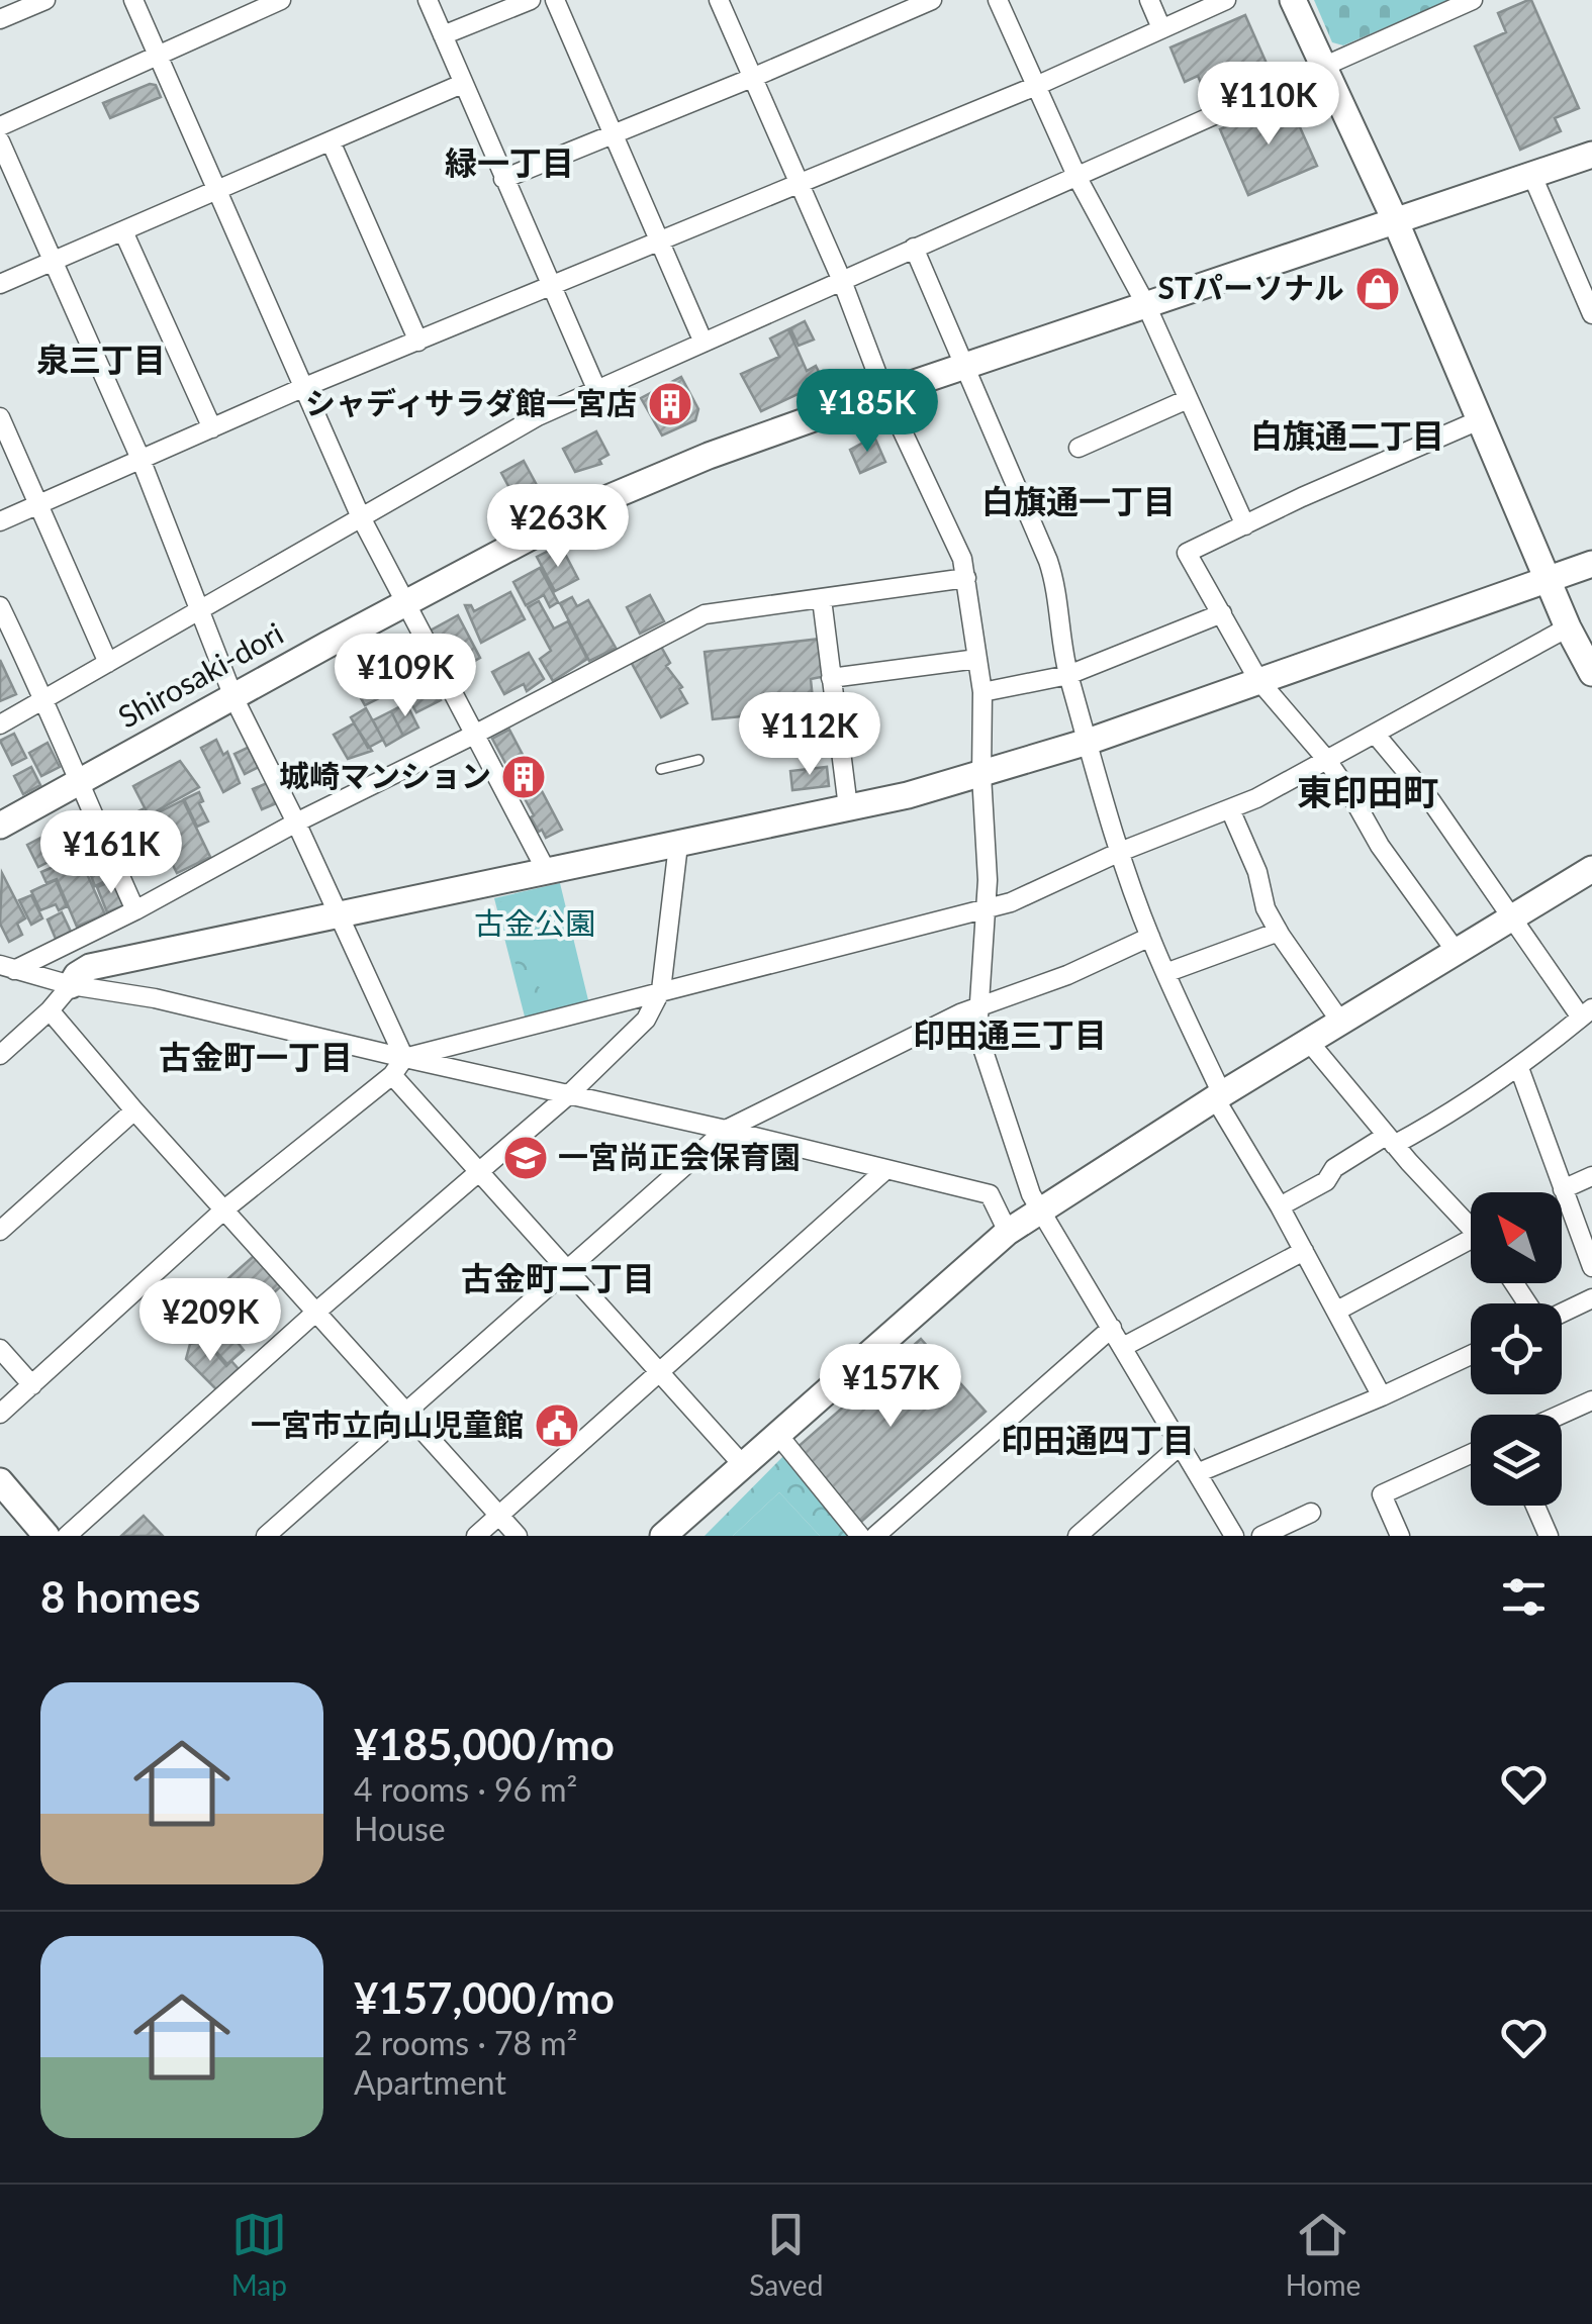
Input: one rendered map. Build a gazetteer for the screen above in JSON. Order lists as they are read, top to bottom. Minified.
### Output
{"streets":{"street":["Shirosaki-dori"]},"districts":["緑一丁目","泉三丁目","白旗通二丁目","白旗通一丁目","東印田町","印田通三丁目","古金町一丁目","古金町二丁目","印田通四丁目"],"parks":["古金公園"],"places":{"shop":["STパーソナル"],"building":["シャディサラダ館一宮店","城崎マンション"],"school or university":["一宮尚正会保育園"],"public building":["一宮市立向山児童館"]},"north":"top left","page":{"price":["¥110K","¥185K","¥263K","¥109K","¥112K","¥161K","¥209K","¥157K"],"heading":"8 homes","list":[{"name":"¥185,000/mo","note":"4 rooms · 96 m² · House"},{"name":"¥157,000/mo","note":"2 rooms · 78 m² · Apartment"}],"tabs":["Map","Saved","Home"]}}
